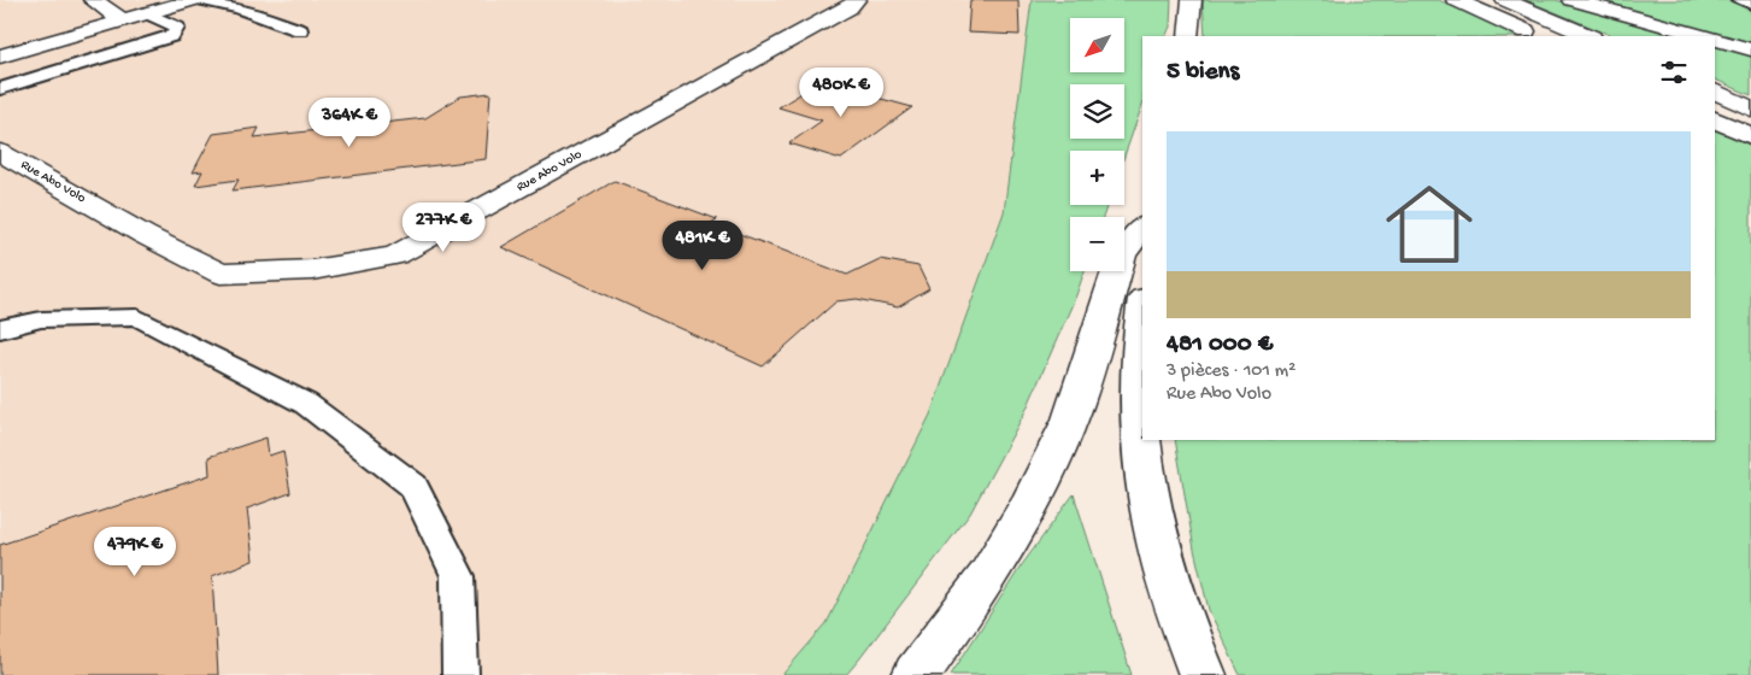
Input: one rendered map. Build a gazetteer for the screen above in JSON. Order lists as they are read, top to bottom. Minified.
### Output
{"streets":{"main road":["Rue Abo Volo"]},"north":"bottom left","page":{"map_buttons":["+","−"],"heading":"5 biens","price":["480K €","364K €","277K €","481K €","479K €"],"list":[{"name":"481 000 €","note":"3 pièces · 101 m² · Rue Abo Volo"}]}}
